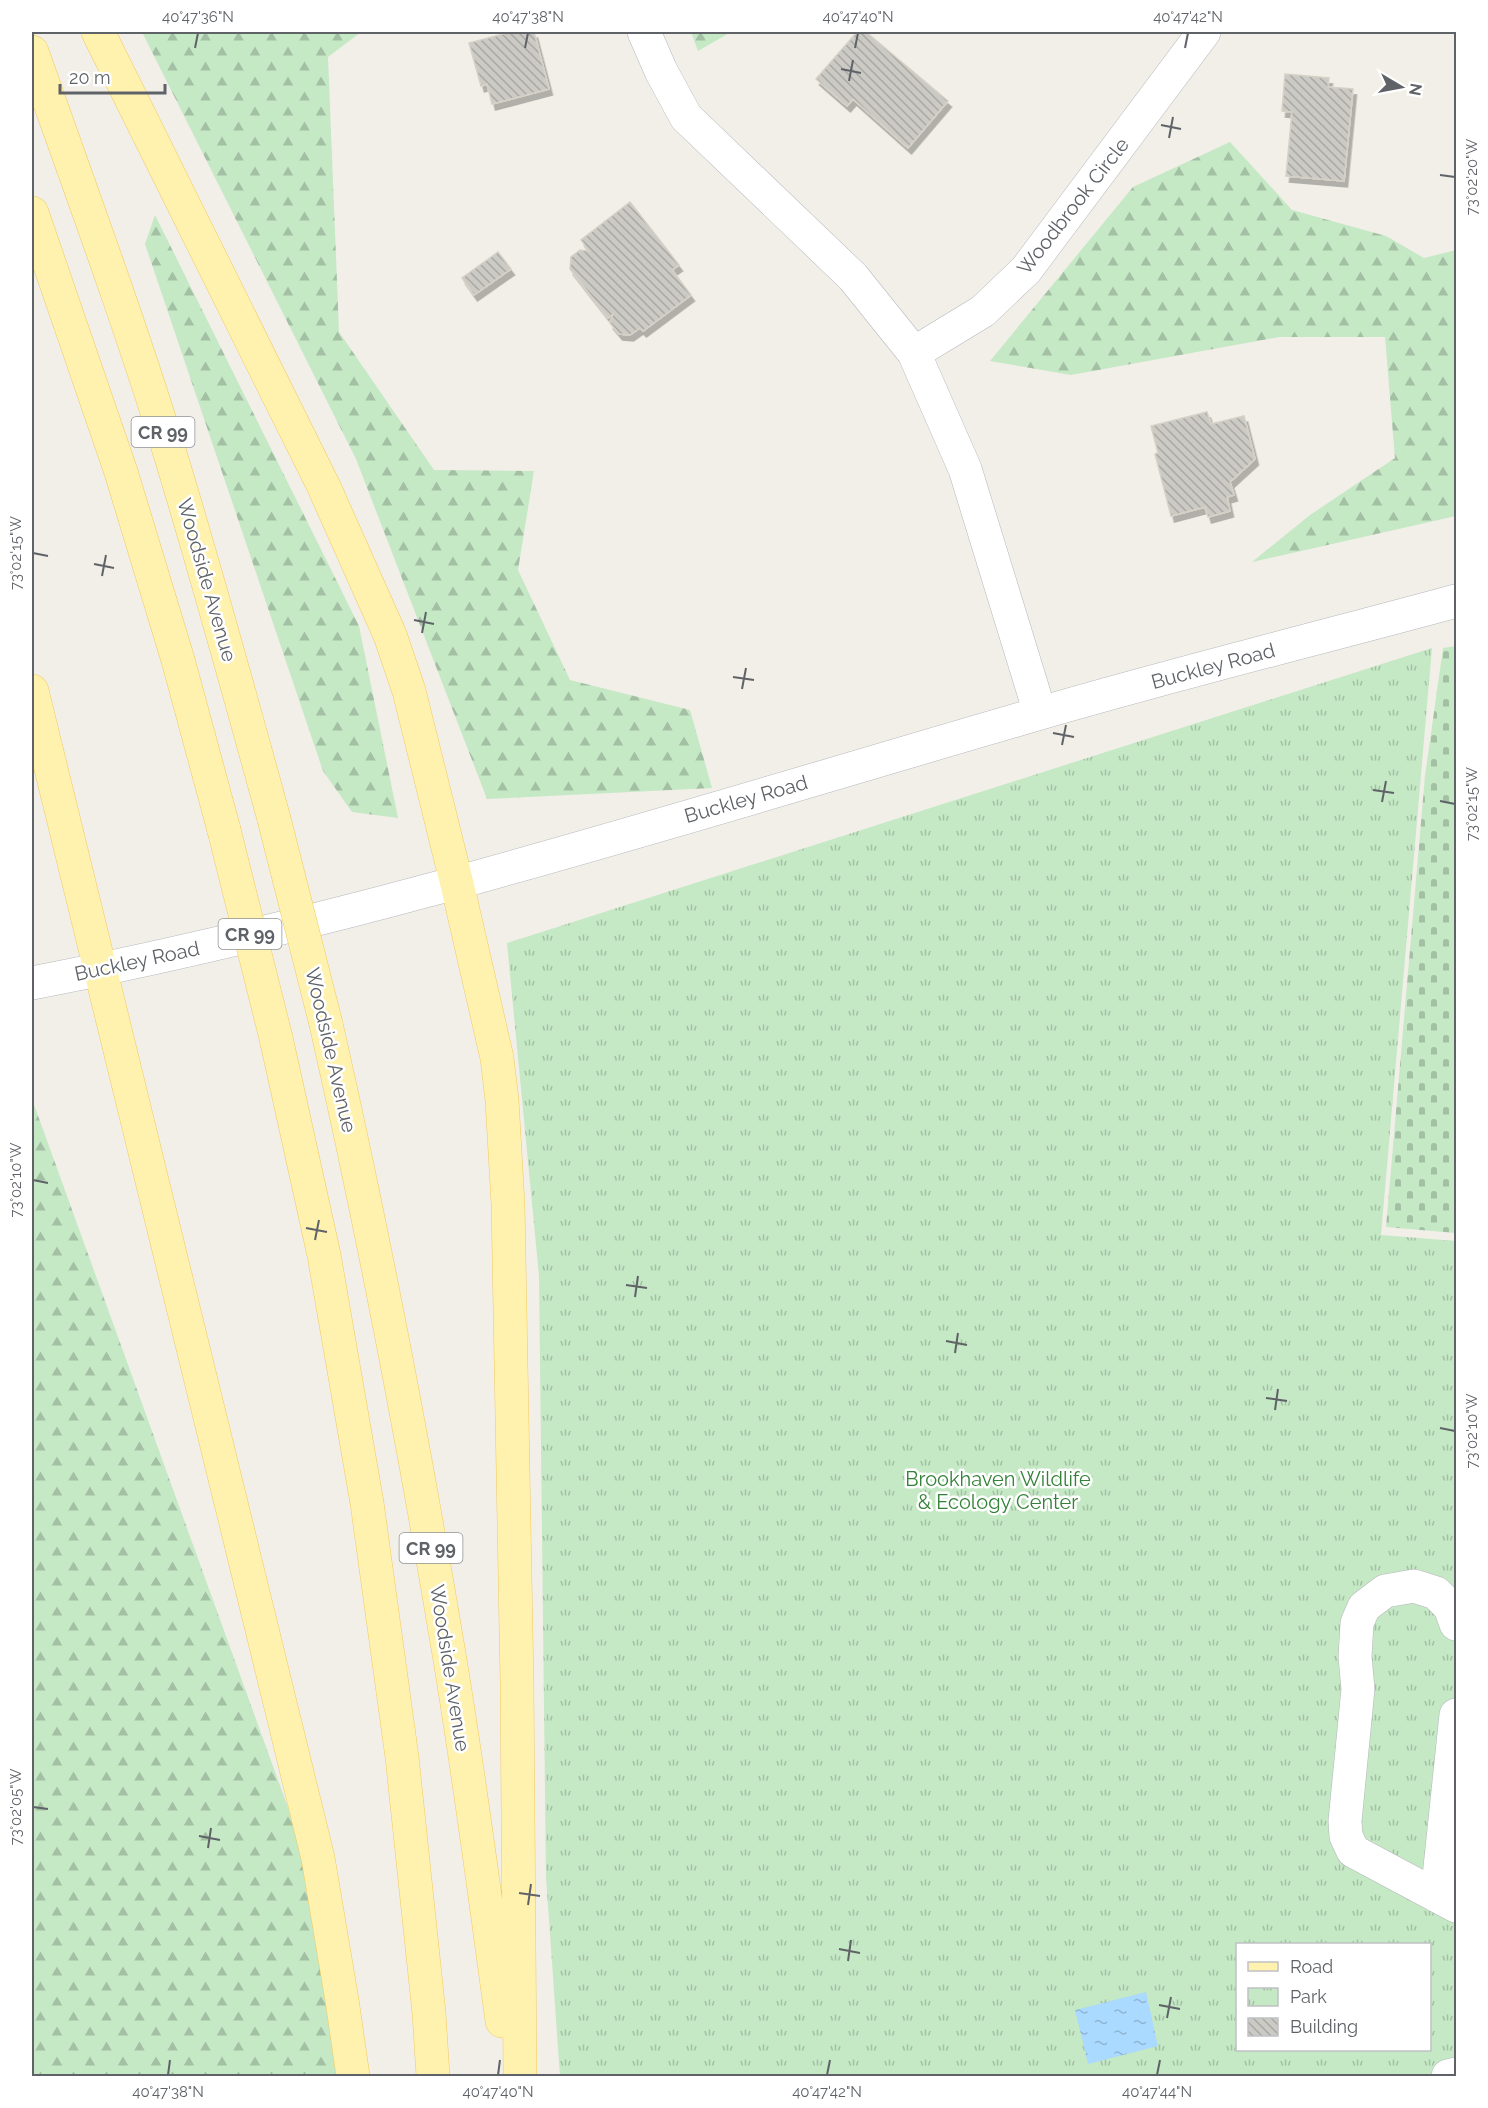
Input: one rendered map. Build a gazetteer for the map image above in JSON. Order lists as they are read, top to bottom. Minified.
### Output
{"streets":{"main road":["CR 99","Woodside Avenue"],"street":["Woodbrook Circle","Buckley Road"]},"parks":["Brookhaven Wildlife & Ecology Center"],"legend":["Road","Park","Building"],"scale_bar":"20 m","north":"right","coordinates":["40°47'36\"N","40°47'38\"N","40°47'40\"N","40°47'42\"N","73°02'20\"W","73°02'15\"W","73°02'10\"W","73°02'05\"W","40°47'44\"N"]}
